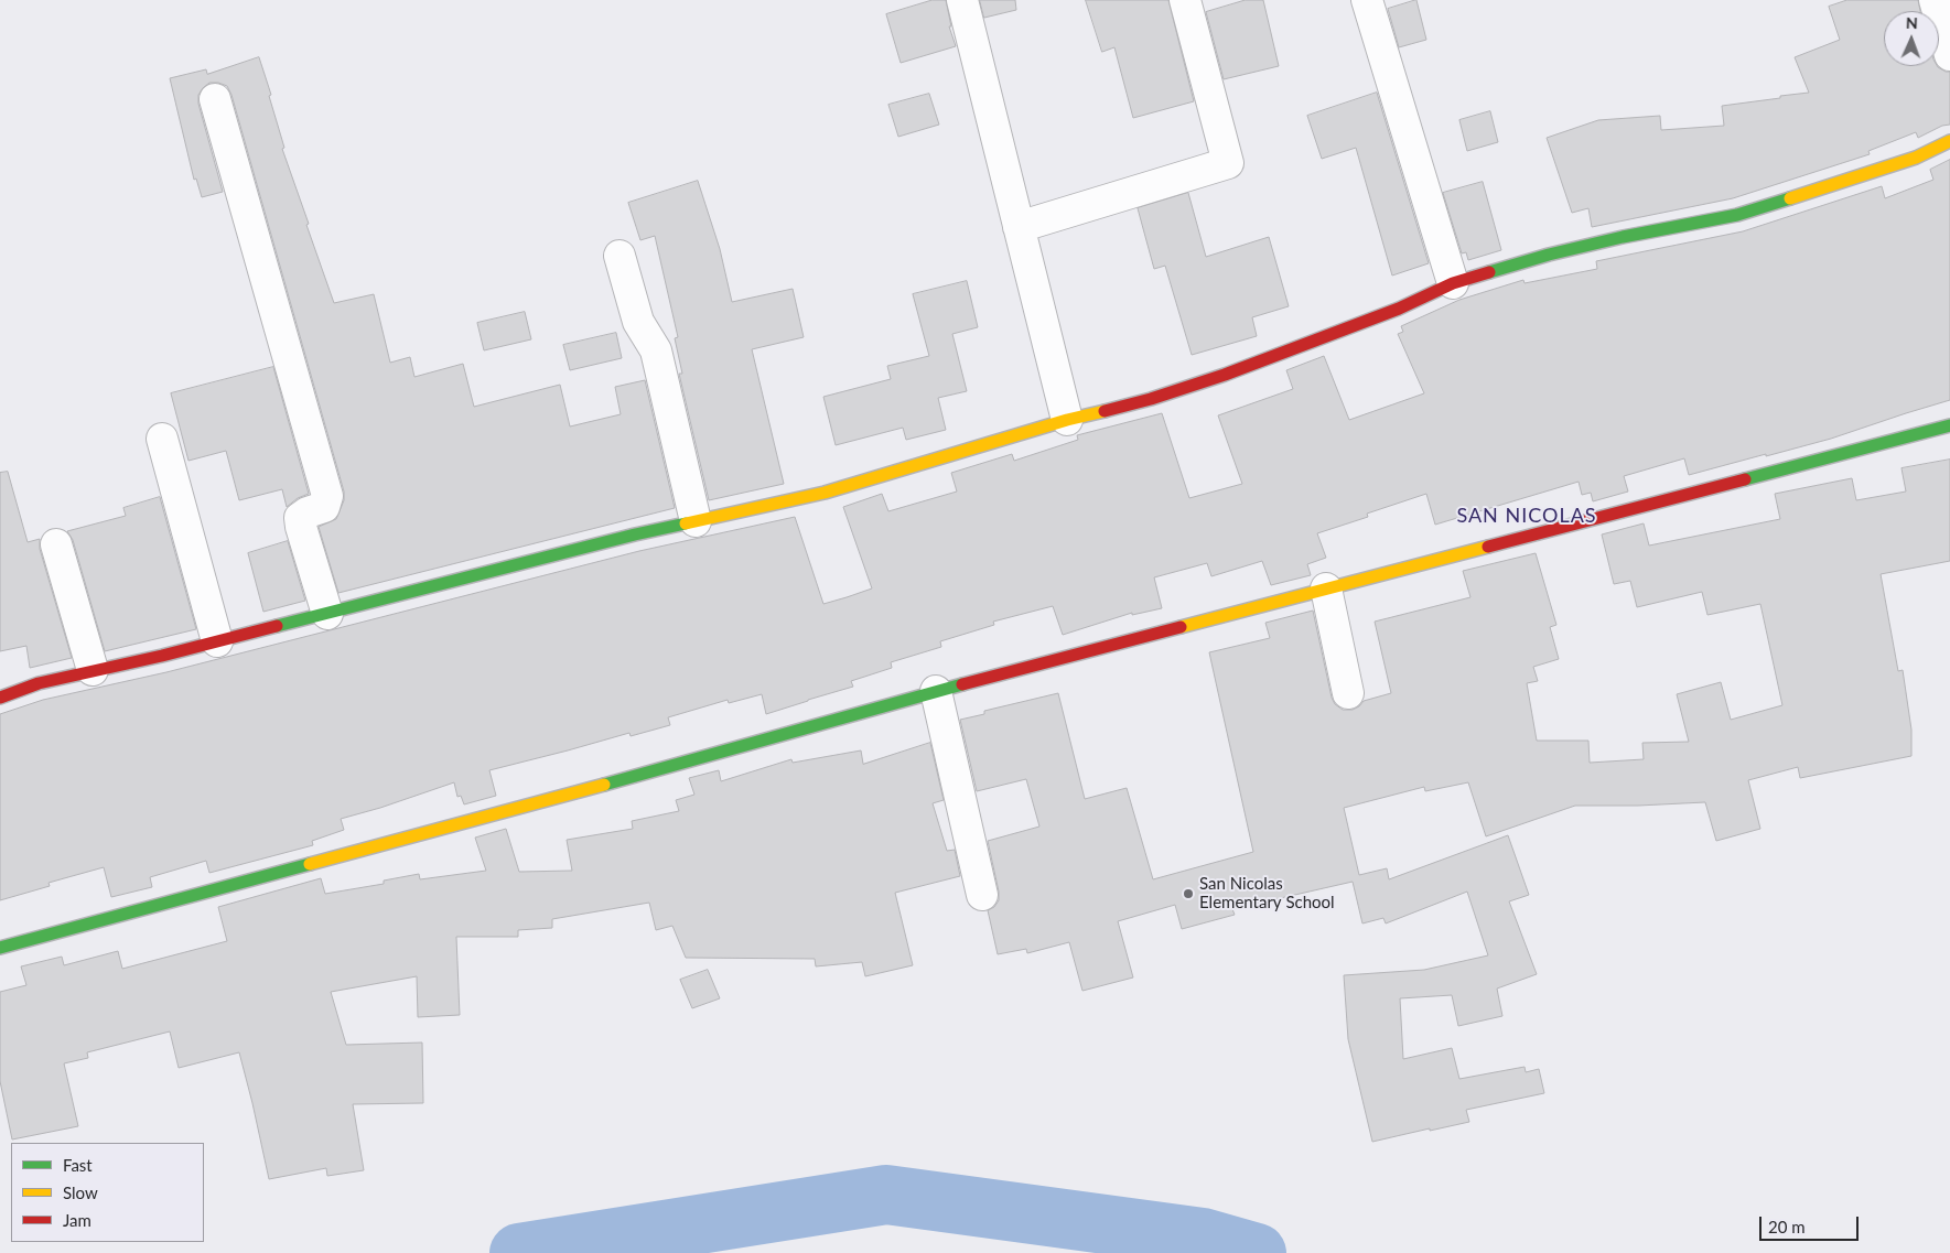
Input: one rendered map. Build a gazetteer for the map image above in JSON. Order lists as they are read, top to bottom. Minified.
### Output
{"districts":["SAN NICOLAS"],"places":["San Nicolas Elementary School"],"legend":["Fast","Slow","Jam"],"scale_bar":"20 m","north":"top"}
